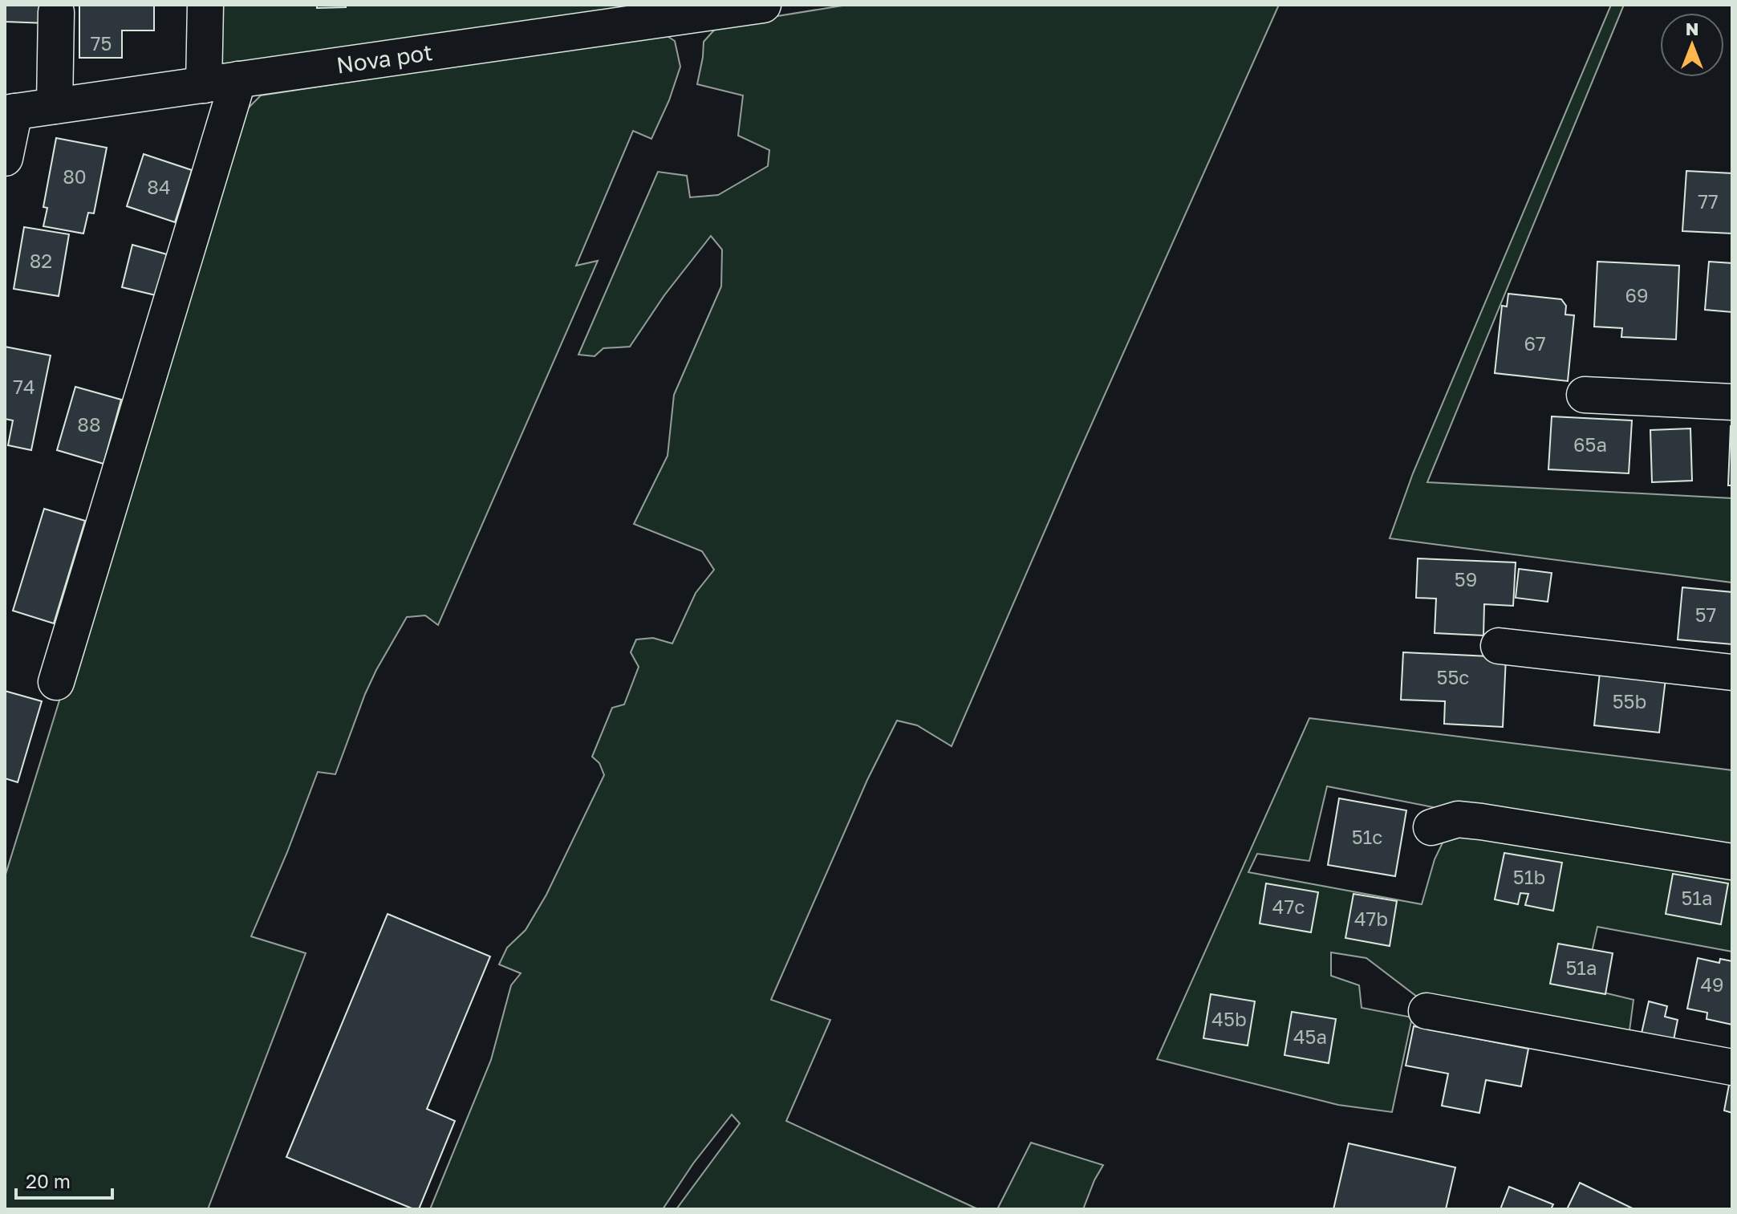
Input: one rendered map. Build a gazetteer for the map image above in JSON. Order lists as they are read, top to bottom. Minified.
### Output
{"streets":{"street":["Nova pot"]},"house_numbers":["75","80","84","77","82","69","67","74","88","65a","59","57","55c","55b","51c","51b","51a","47c","47b","51a","49","45b","45a"],"scale_bar":"20 m","north":"top"}
